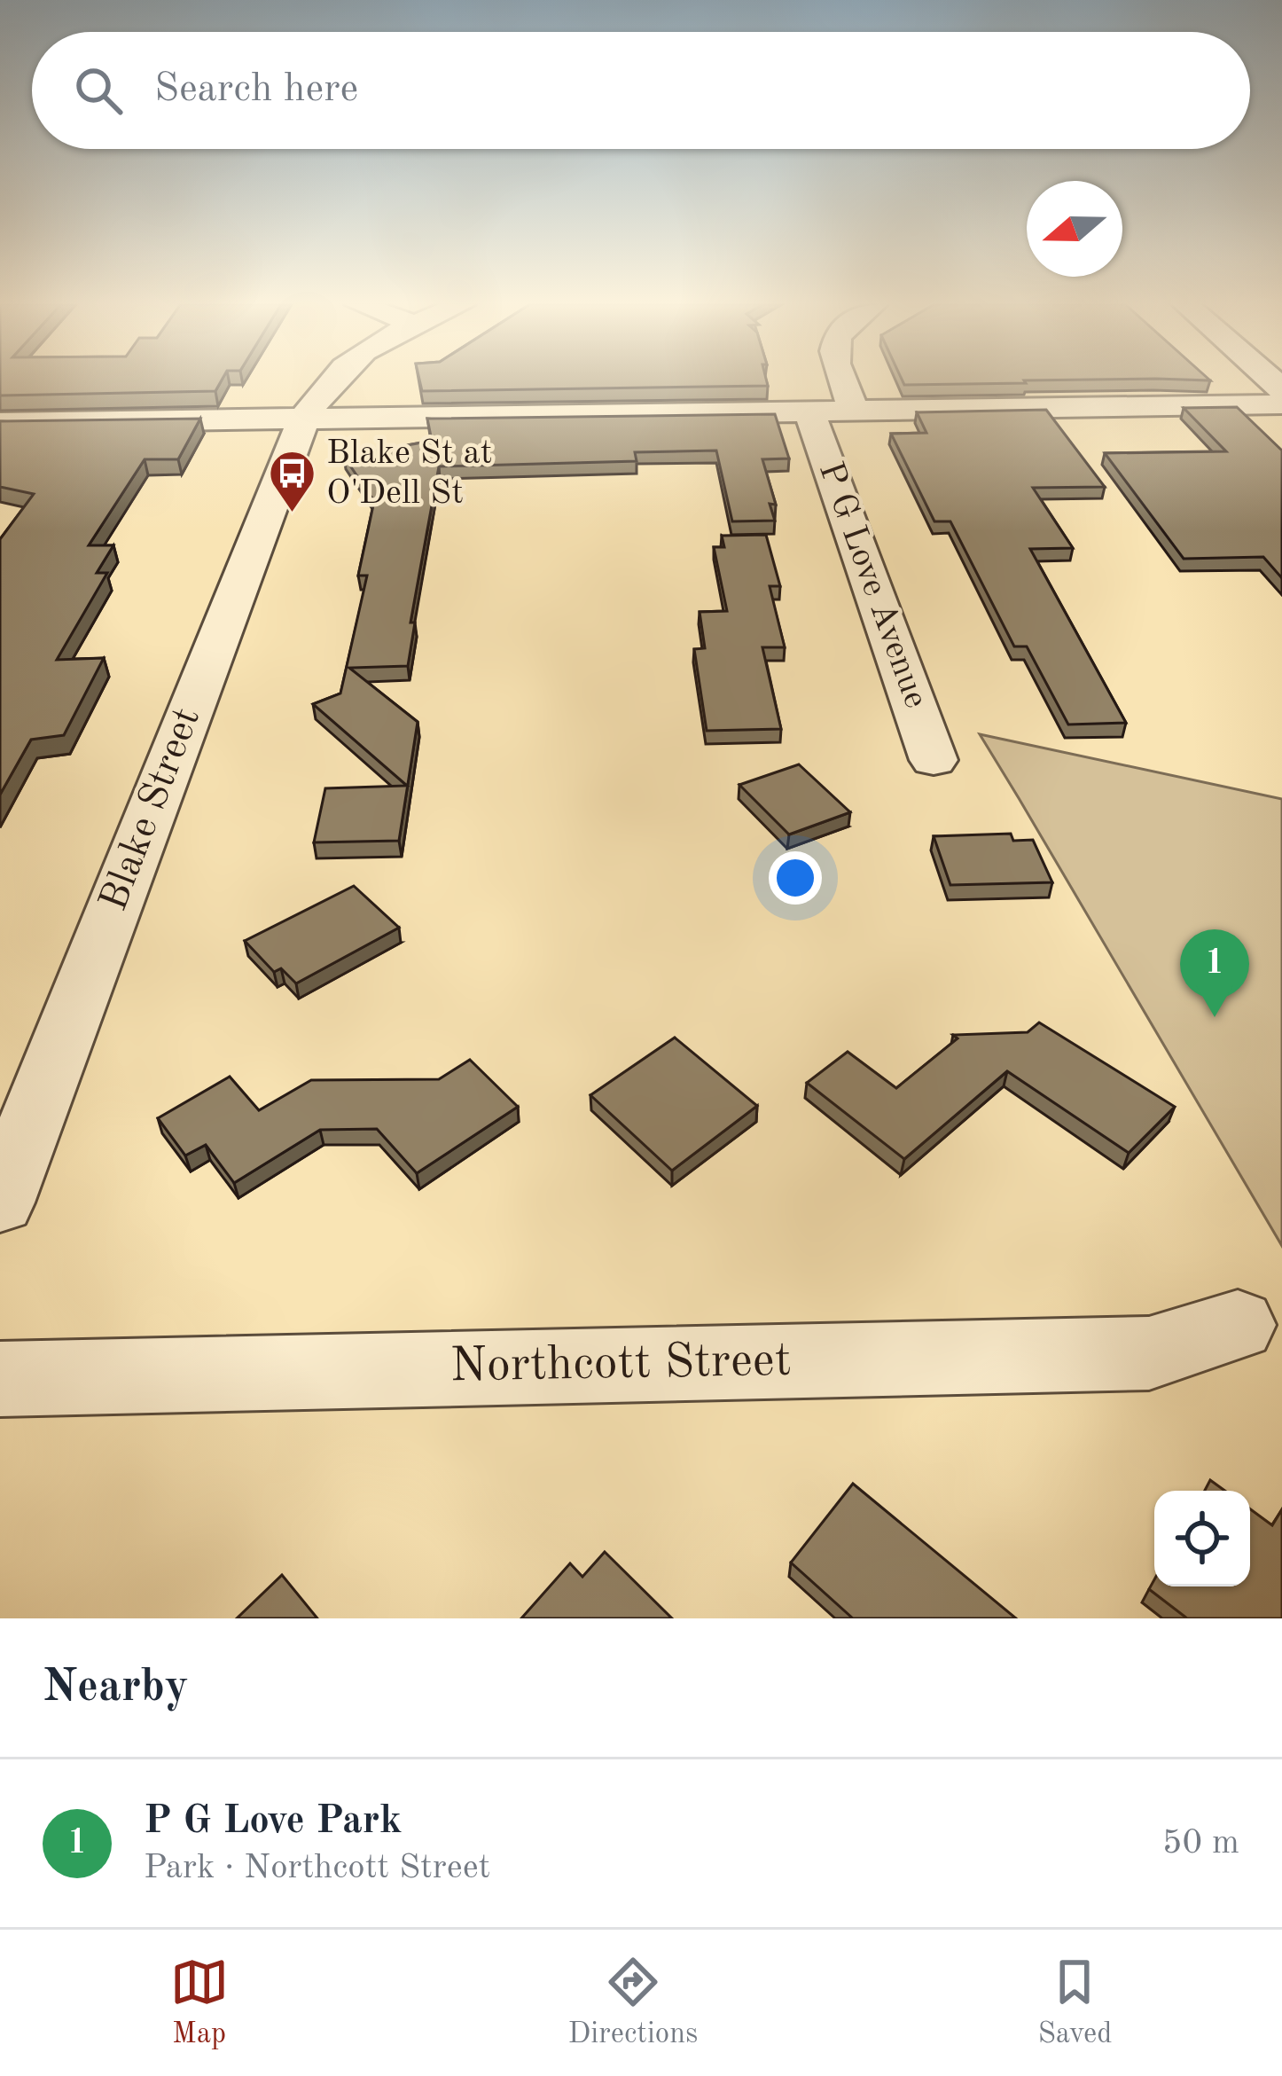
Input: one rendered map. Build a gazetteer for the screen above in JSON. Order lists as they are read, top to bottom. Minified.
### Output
{"streets":{"street":["P G Love Avenue","Blake Street","Northcott Street"]},"places":{"bus stop":["Blake St at O'Dell St"]},"north":"left","page":{"search":"Search here","pins":"1","heading":"Nearby","list":[{"mark":"1","name":"P G Love Park","note":"Park · Northcott Street","value":"50 m"}],"nav":["Map","Directions","Saved"]}}
